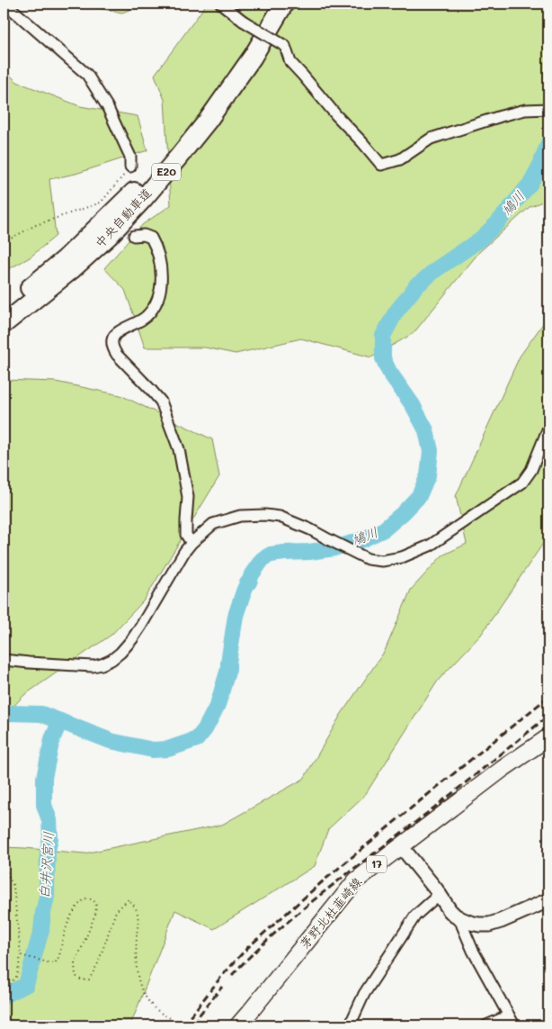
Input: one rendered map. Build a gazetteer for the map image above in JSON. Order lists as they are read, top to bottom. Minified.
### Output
{"streets":{"highway":["E20","中央自動車道"],"main road":["17","茅野北杜韮崎線"]},"water":["鳩川","白井沢宮川"]}
